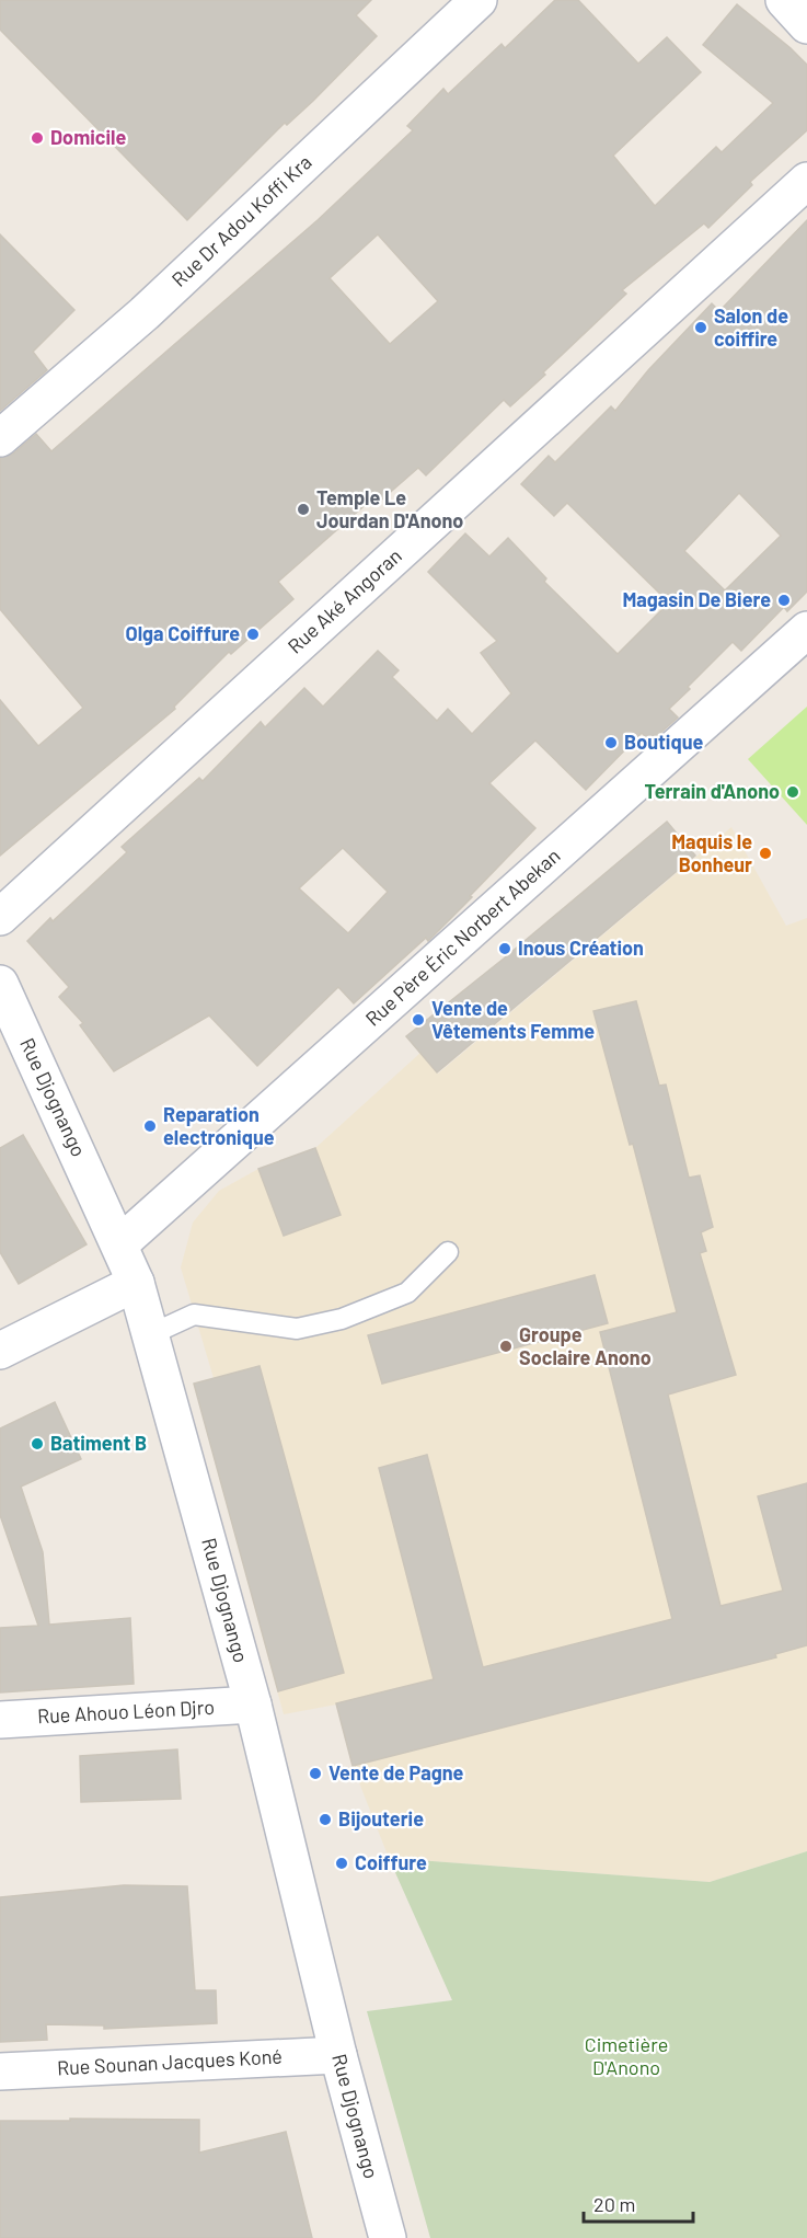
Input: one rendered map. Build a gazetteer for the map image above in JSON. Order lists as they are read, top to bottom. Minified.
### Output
{"streets":{"street":["Rue Dr Adou Koffi Kra","Rue Aké Angoran","Rue Père Éric Norbert Abekan","Rue Djognango","Rue Ahouo Léon Djro","Rue Sounan Jacques Koné"]},"crossings":[["Rue Père Éric Norbert Abekan","Rue Djognango"],["Rue Djognango","Rue Ahouo Léon Djro"],["Rue Djognango","Rue Sounan Jacques Koné"]],"parks":["Cimetière D'Anono"],"places":["Domicile","Salon de coiffire","Temple Le Jourdan D'Anono","Magasin De Biere","Olga Coiffure","Boutique","Terrain d'Anono","Maquis le Bonheur","Inous Création","Vente de Vêtements Femme","Reparation electronique","Groupe Soclaire Anono","Batiment B","Vente de Pagne","Bijouterie","Coiffure"],"scale_bar":"20 m"}
